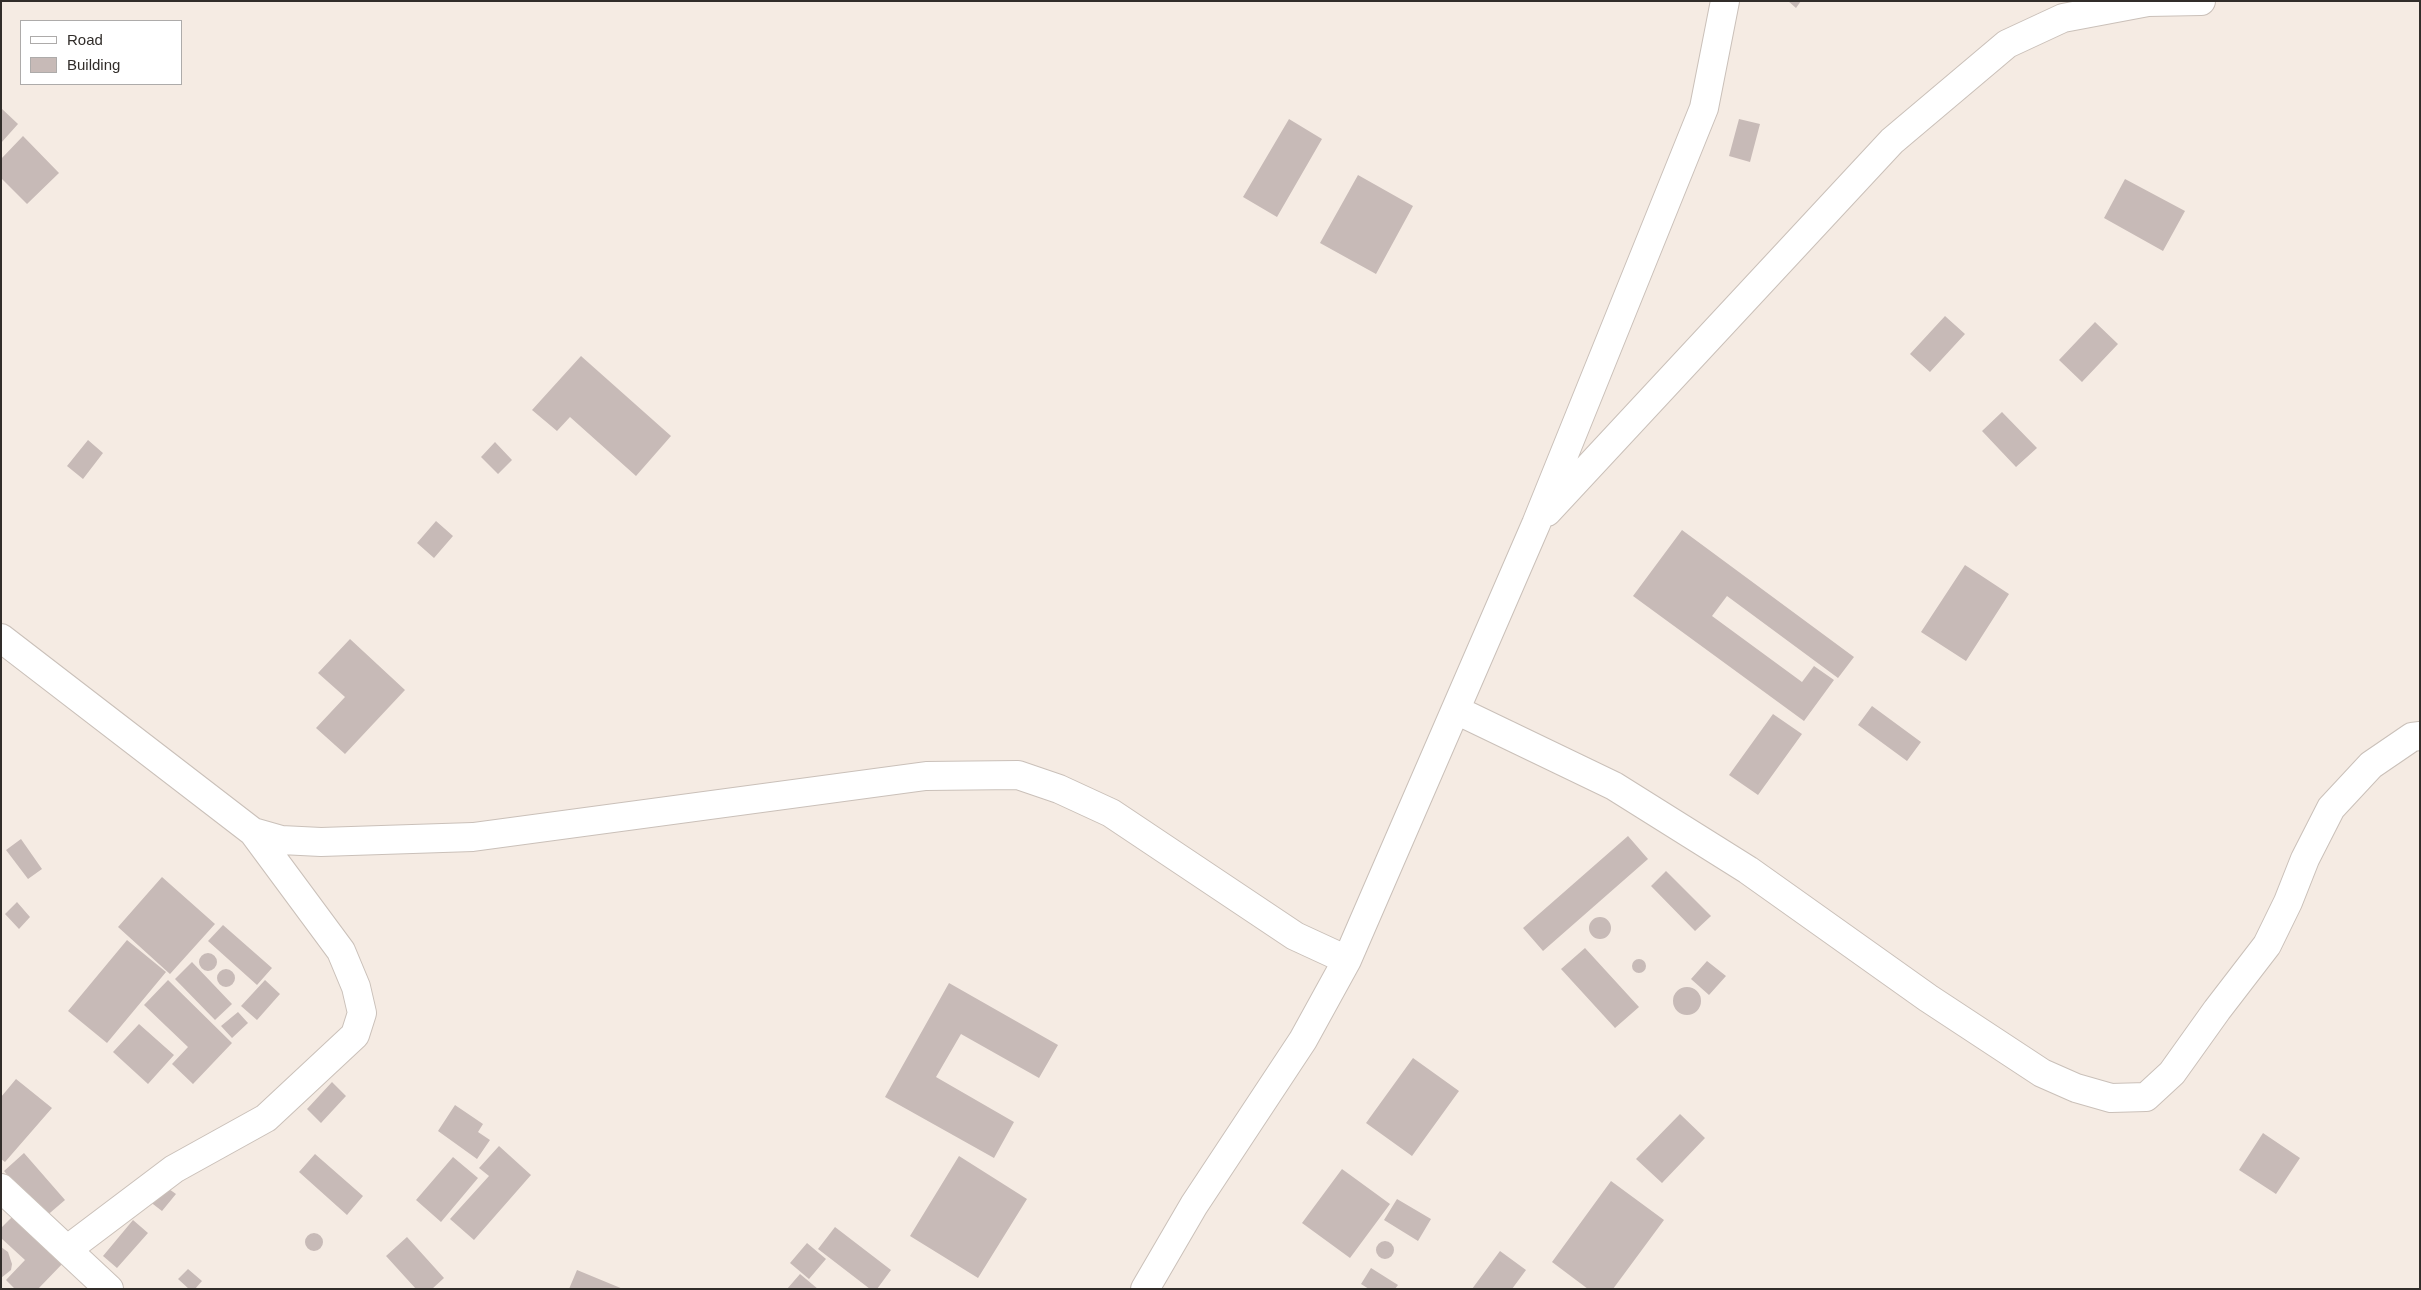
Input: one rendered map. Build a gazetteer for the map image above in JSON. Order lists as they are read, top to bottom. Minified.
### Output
{"legend":["Road","Building"]}
